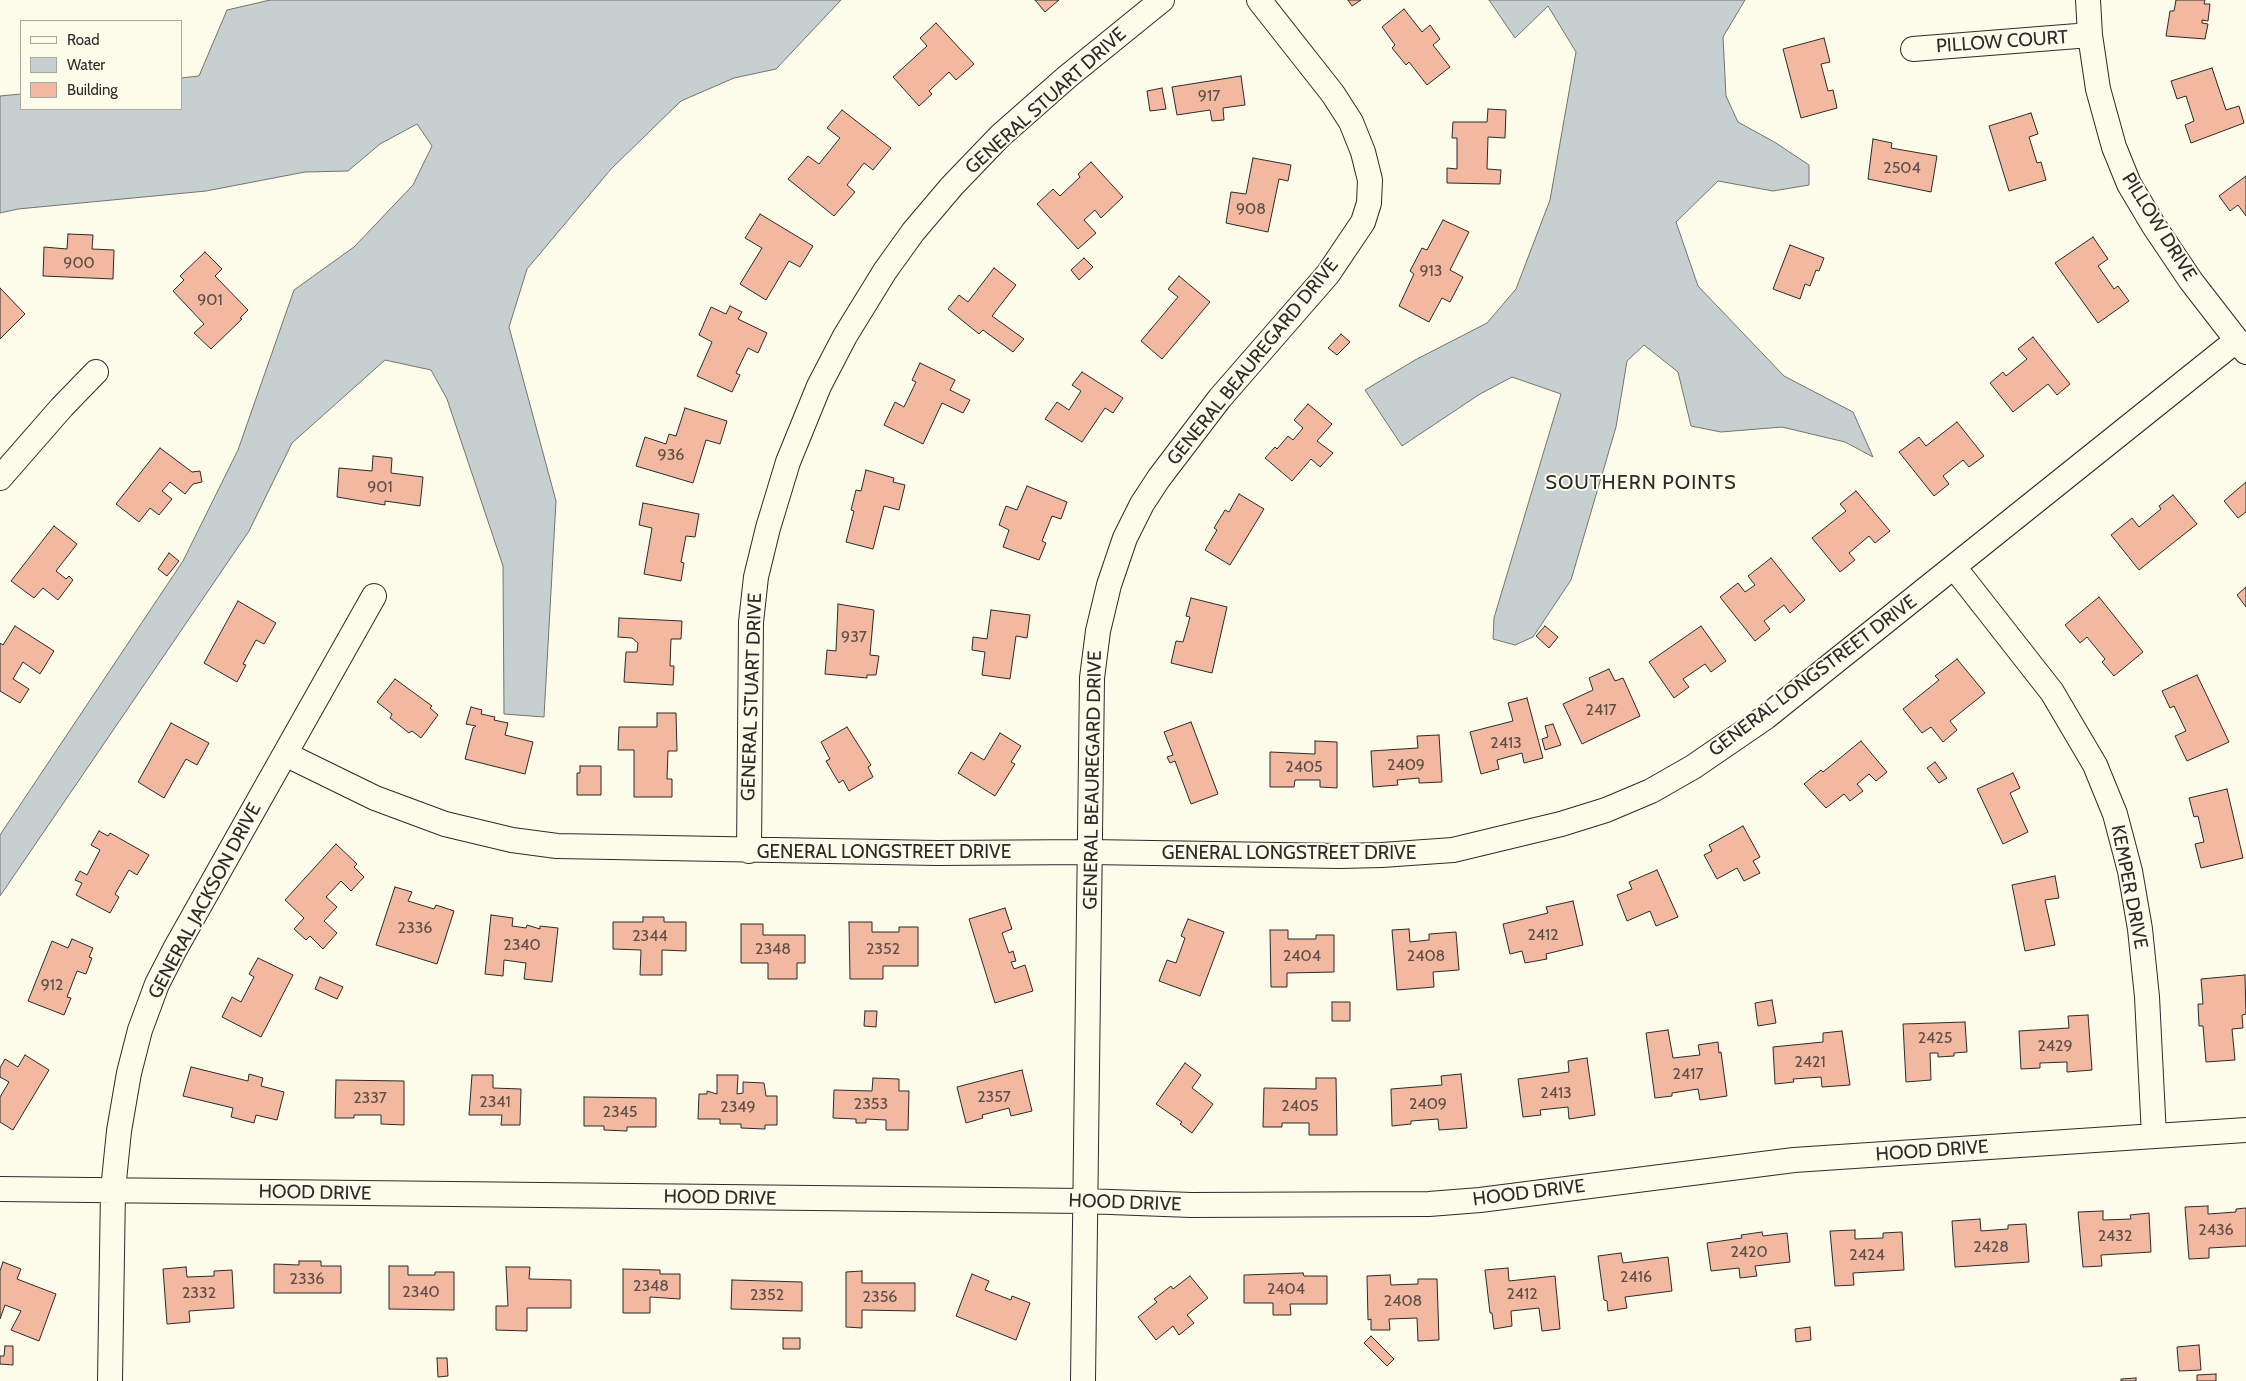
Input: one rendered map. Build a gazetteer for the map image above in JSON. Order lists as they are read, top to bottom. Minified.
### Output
{"streets":{"street":["PILLOW COURT","GENERAL STUART DRIVE","PILLOW DRIVE","GENERAL BEAUREGARD DRIVE","GENERAL LONGSTREET DRIVE","KEMPER DRIVE","GENERAL JACKSON DRIVE","HOOD DRIVE"]},"crossings":[["PILLOW COURT","PILLOW DRIVE"],["GENERAL STUART DRIVE","GENERAL LONGSTREET DRIVE"],["PILLOW DRIVE","GENERAL LONGSTREET DRIVE"],["GENERAL BEAUREGARD DRIVE","GENERAL LONGSTREET DRIVE"],["GENERAL BEAUREGARD DRIVE","HOOD DRIVE"],["GENERAL LONGSTREET DRIVE","KEMPER DRIVE"],["GENERAL LONGSTREET DRIVE","GENERAL JACKSON DRIVE"],["KEMPER DRIVE","HOOD DRIVE"],["GENERAL JACKSON DRIVE","HOOD DRIVE"]],"districts":["SOUTHERN POINTS"],"house_numbers":["917","2504","908","900","913","901","936","901","937","2417","2413","2409","2405","2336","2412","2344","2340","2348","2352","2404","2408","912","2425","2429","2421","2417","2413","2357","2337","2341","2353","2409","2405","2349","2345","2436","2432","2428","2420","2424","2416","2336","2348","2404","2340","2332","2412","2352","2356","2408"],"legend":["Road","Water","Building"]}
